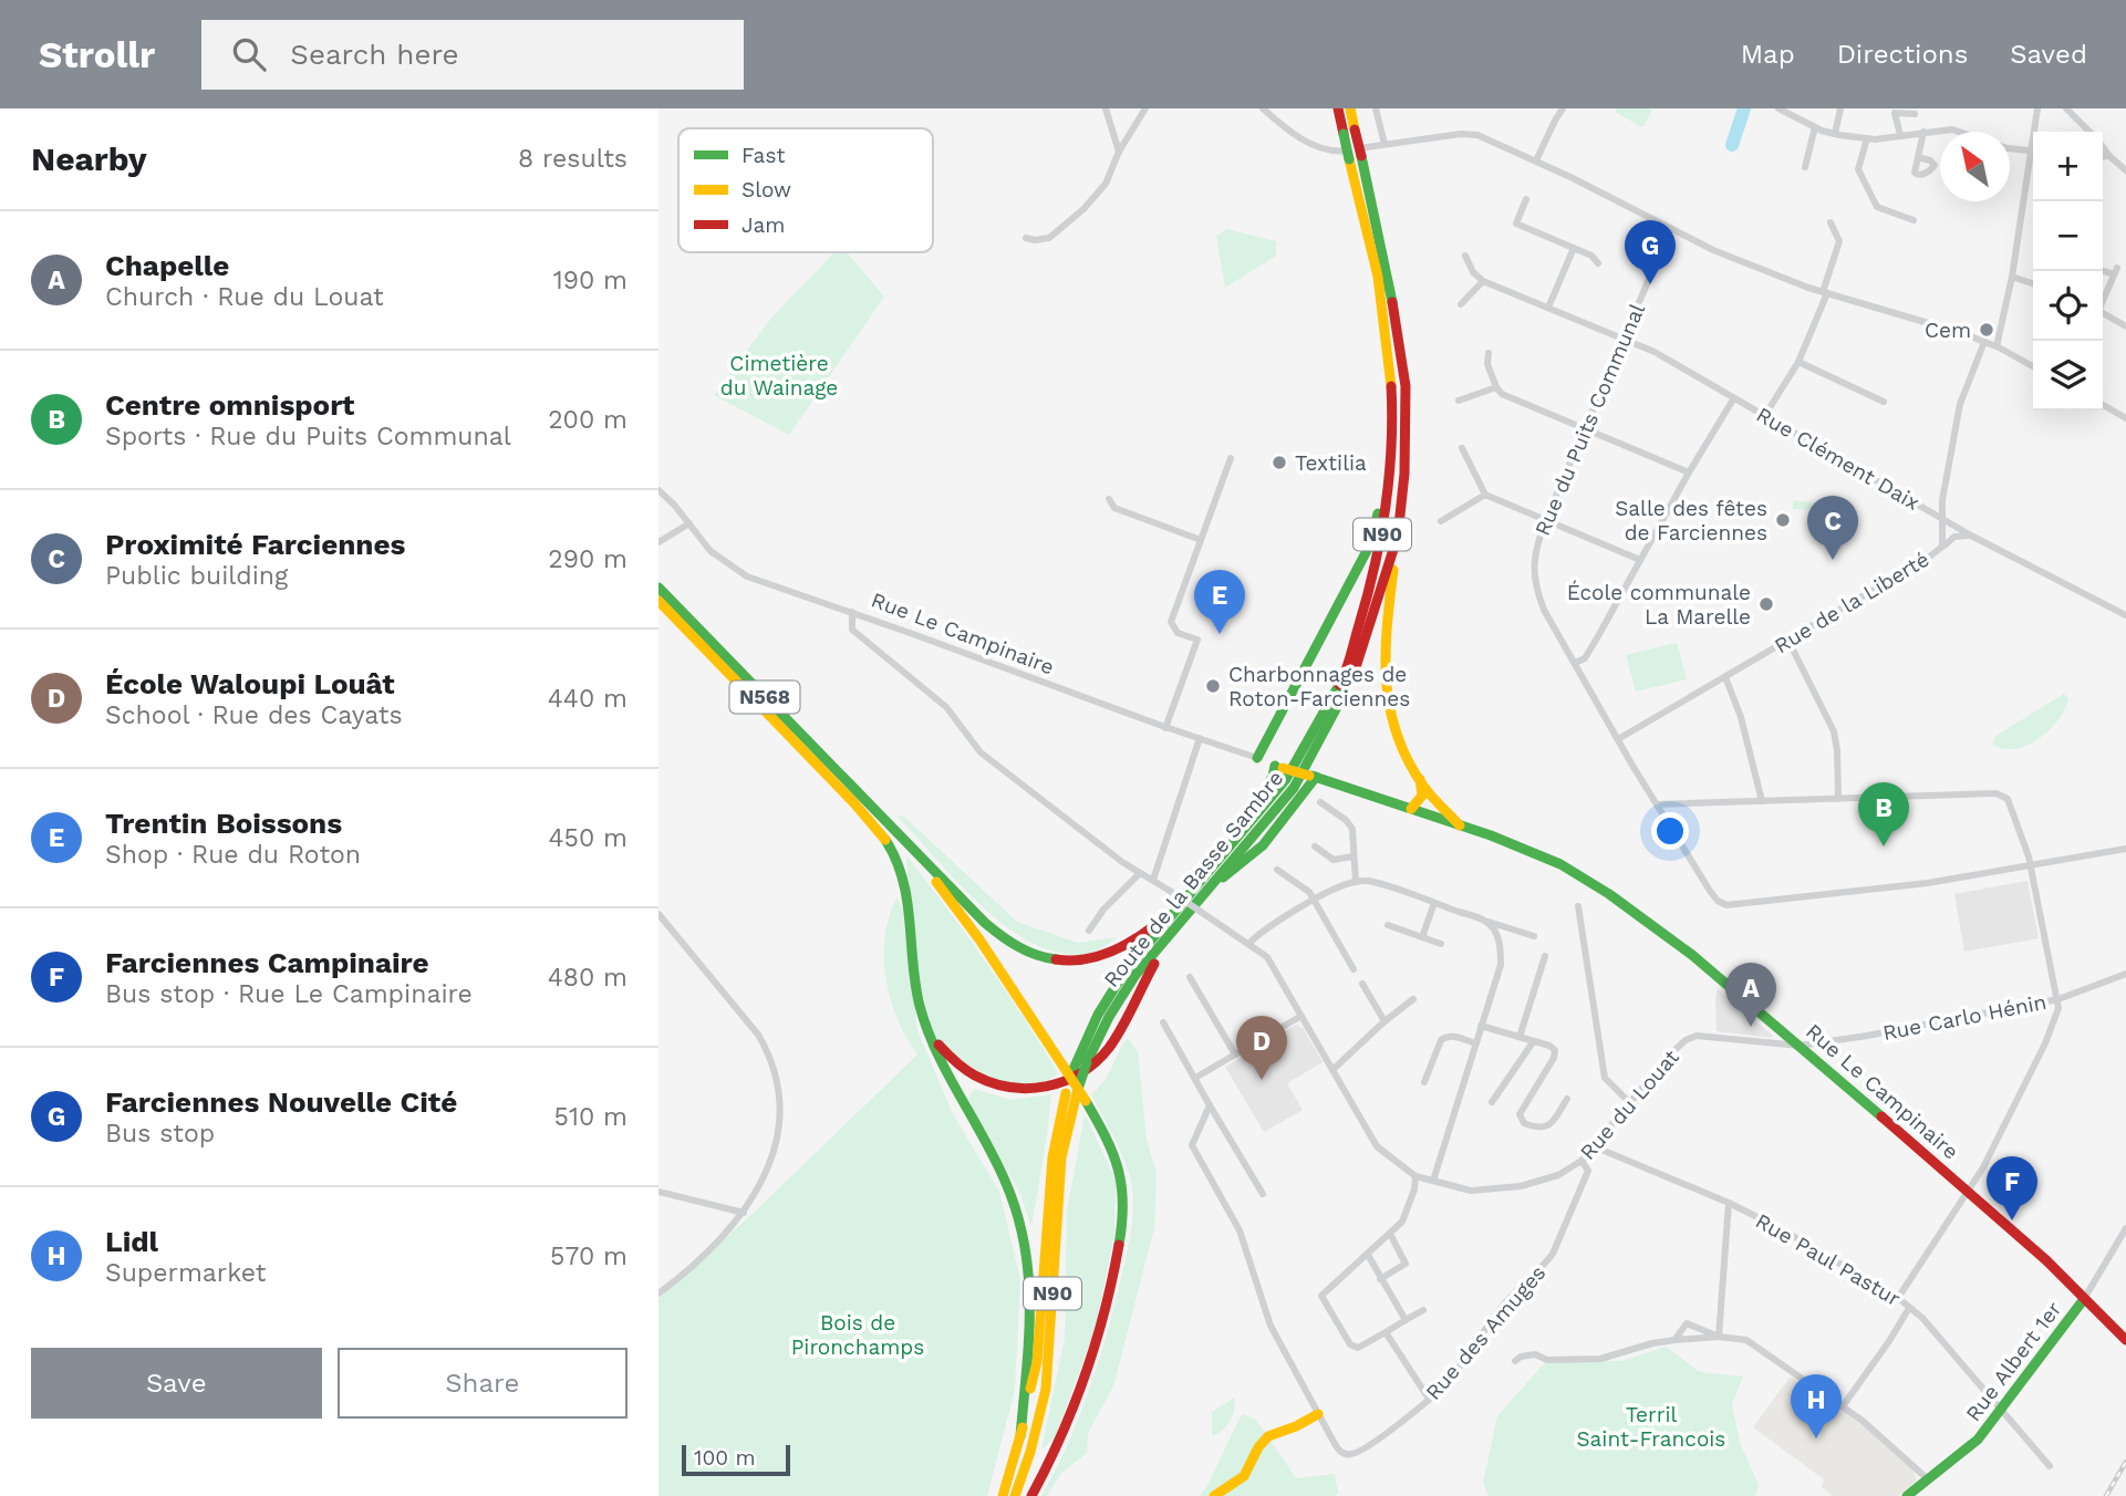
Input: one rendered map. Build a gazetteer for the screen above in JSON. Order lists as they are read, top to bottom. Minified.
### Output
{"streets":{"main road":["N90","Rue Le Campinaire","N568","Route de la Basse Sambre","Rue Albert 1er"],"street":["Rue du Puits Communal","Rue Clément Daix","Rue de la Liberté","Rue Carlo Hénin","Rue du Louat","Rue Paul Pastur","Rue des Amuges"]},"crossings":[["Rue du Puits Communal","Rue Clément Daix"],["Rue du Puits Communal","Rue de la Liberté"],["Rue Clément Daix","Rue de la Liberté"],["Rue Le Campinaire","Rue Carlo Hénin"],["Rue Le Campinaire","Rue du Louat"],["Rue Le Campinaire","Rue Albert 1er"],["Rue Carlo Hénin","Rue du Louat"],["Rue du Louat","Rue Paul Pastur"],["Rue du Louat","Rue des Amuges"],["Rue Paul Pastur","Rue Albert 1er"]],"parks":["Cimetière du Wainage","Bois de Pironchamps","Terril Saint-Francois"],"places":["Cem","Textilia","Salle des fêtes de Farciennes","École communale La Marelle","Charbonnages de Roton-Farciennes"],"legend":["Fast","Slow","Jam"],"scale_bar":"100 m","north":"top left","page":{"header":"Strollr","search":"Search here","nav":["Map","Directions","Saved"],"heading":["Nearby","8 results"],"map_buttons":["+","−"],"list":[{"mark":"A","name":"Chapelle","note":"Church · Rue du Louat","value":"190 m"},{"mark":"B","name":"Centre omnisport","note":"Sports · Rue du Puits Communal","value":"200 m"},{"mark":"C","name":"Proximité Farciennes","note":"Public building","value":"290 m"},{"mark":"D","name":"École Waloupi Louât","note":"School · Rue des Cayats","value":"440 m"},{"mark":"E","name":"Trentin Boissons","note":"Shop · Rue du Roton","value":"450 m"},{"mark":"F","name":"Farciennes Campinaire","note":"Bus stop · Rue Le Campinaire","value":"480 m"},{"mark":"G","name":"Farciennes Nouvelle Cité","note":"Bus stop","value":"510 m"},{"mark":"H","name":"Lidl","note":"Supermarket","value":"570 m"}],"pins":["G","C","E","B","A","D","F","H"],"buttons":["Save","Share"],"scale":"100 m"}}
